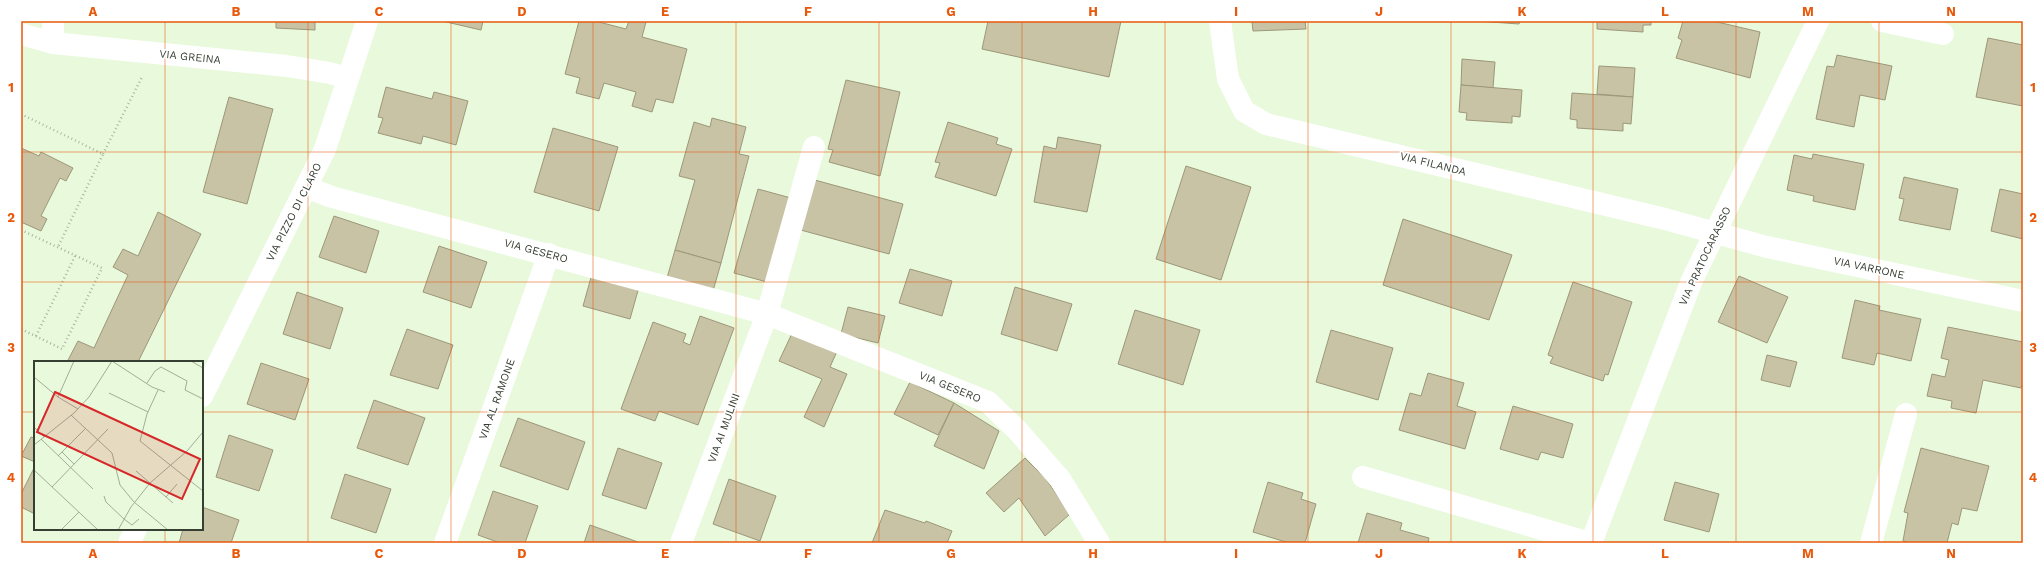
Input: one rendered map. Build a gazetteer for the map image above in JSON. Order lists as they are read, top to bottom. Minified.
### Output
{"streets":{"street":["VIA GREINA","VIA FILANDA","VIA PIZZO DI CLARO","VIA GESERO","VIA PRATOCARASSO","VIA VARRONE","VIA AL RAMONE","VIA AI MULINI"]},"crossings":[["VIA GREINA","VIA PIZZO DI CLARO"],["VIA FILANDA","VIA PRATOCARASSO"],["VIA FILANDA","VIA VARRONE"],["VIA PIZZO DI CLARO","VIA GESERO"],["VIA GESERO","VIA AL RAMONE"],["VIA GESERO","VIA AI MULINI"],["VIA PRATOCARASSO","VIA VARRONE"]],"grid":{"columns":["A","B","C","D","E","F","G","H","I","J","K","L","M","N"],"rows":["1","2","3","4"]}}
